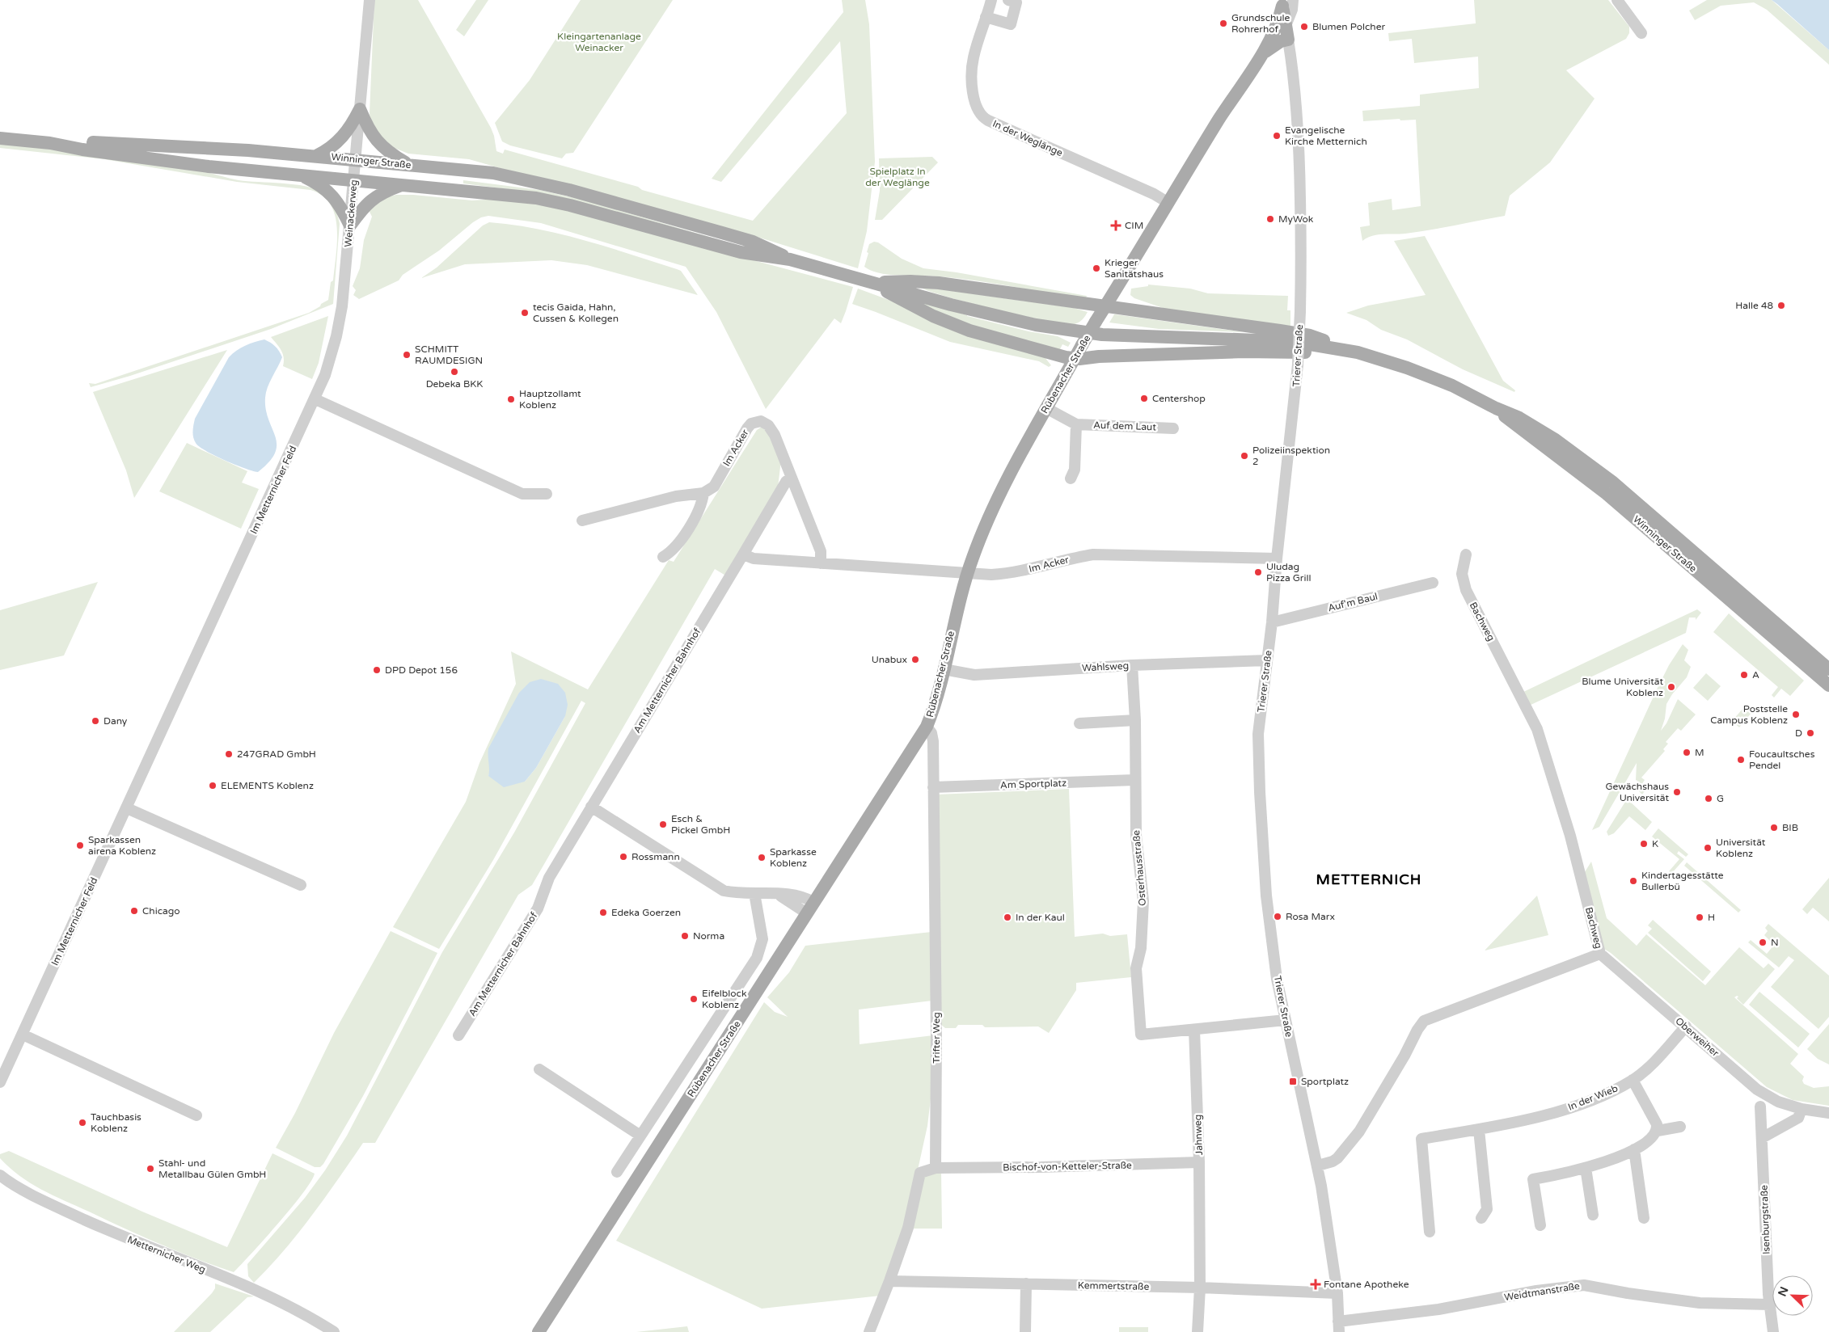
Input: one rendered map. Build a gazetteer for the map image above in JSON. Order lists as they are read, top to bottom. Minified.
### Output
{"streets":{"main road":["Winninger Straße","Trierer Straße","Rübenacher Straße"],"street":["In der Weglänge","Weinackerweg","Auf dem Laut","Im Acker","Im Metternicher Feld","Auf'm Baul","Bachweg","Wahlsweg","Am Metternicher Bahnhof","Am Sportplatz","Osterhausstraße","Oberweiher","Trifter Weg","In der Wieb","Jahnweg","Bischof-von-Ketteler-Straße","Isenburgstraße","Metternicher Weg","Kemmertstraße","Weidtmanstraße"]},"crossings":[["In der Weglänge","Rübenacher Straße"],["Winninger Straße","Weinackerweg"],["Weinackerweg","Im Metternicher Feld"],["Trierer Straße","Rübenacher Straße"],["Trierer Straße","Im Acker"],["Trierer Straße","Auf'm Baul"],["Trierer Straße","Bachweg"],["Trierer Straße","Wahlsweg"],["Trierer Straße","Kemmertstraße"],["Trierer Straße","Weidtmanstraße"],["Rübenacher Straße","Auf dem Laut"],["Rübenacher Straße","Im Acker"],["Rübenacher Straße","Wahlsweg"],["Rübenacher Straße","Trifter Weg"],["Im Acker","Am Metternicher Bahnhof"],["Bachweg","Oberweiher"],["Wahlsweg","Osterhausstraße"],["Am Sportplatz","Osterhausstraße"],["Am Sportplatz","Trifter Weg"],["Osterhausstraße","Jahnweg"],["Oberweiher","In der Wieb"],["Trifter Weg","Bischof-von-Ketteler-Straße"],["Jahnweg","Bischof-von-Ketteler-Straße"],["Jahnweg","Kemmertstraße"],["Isenburgstraße","Weidtmanstraße"]],"districts":["METTERNICH"],"parks":["Kleingartenanlage Weinacker","Spielplatz In der Weglänge"],"places":{"other":["Grundschule Rohrerhof","Blumen Polcher","Evangelische Kirche Metternich","MyWok","Krieger Sanitätshaus","Halle 48","tecis Gaida, Hahn, Cussen & Kollegen","SCHMITT RAUMDESIGN","Debeka BKK","Centershop","Hauptzollamt Koblenz","Polizeiinspektion 2","Uludag Pizza Grill","Unabux","DPD Depot 156","A","Blume Universität Koblenz","Poststelle Campus Koblenz","Dany","D","M","247GRAD GmbH","Foucaultsches Pendel","ELEMENTS Koblenz","Gewächshaus Universität","G","Esch & Pickel GmbH","BIB","K","Sparkassen airena Koblenz","Universität Koblenz","Rossmann","Sparkasse Koblenz","Kindertagesstätte Bullerbü","Chicago","Edeka Goerzen","Rosa Marx","In der Kaul","H","Norma","N","Eifelblock Koblenz","Tauchbasis Koblenz","Stahl- und Metallbau Gülen GmbH"],"health":["CIM","Fontane Apotheke"],"transit":["Sportplatz"]},"north":"top left"}
